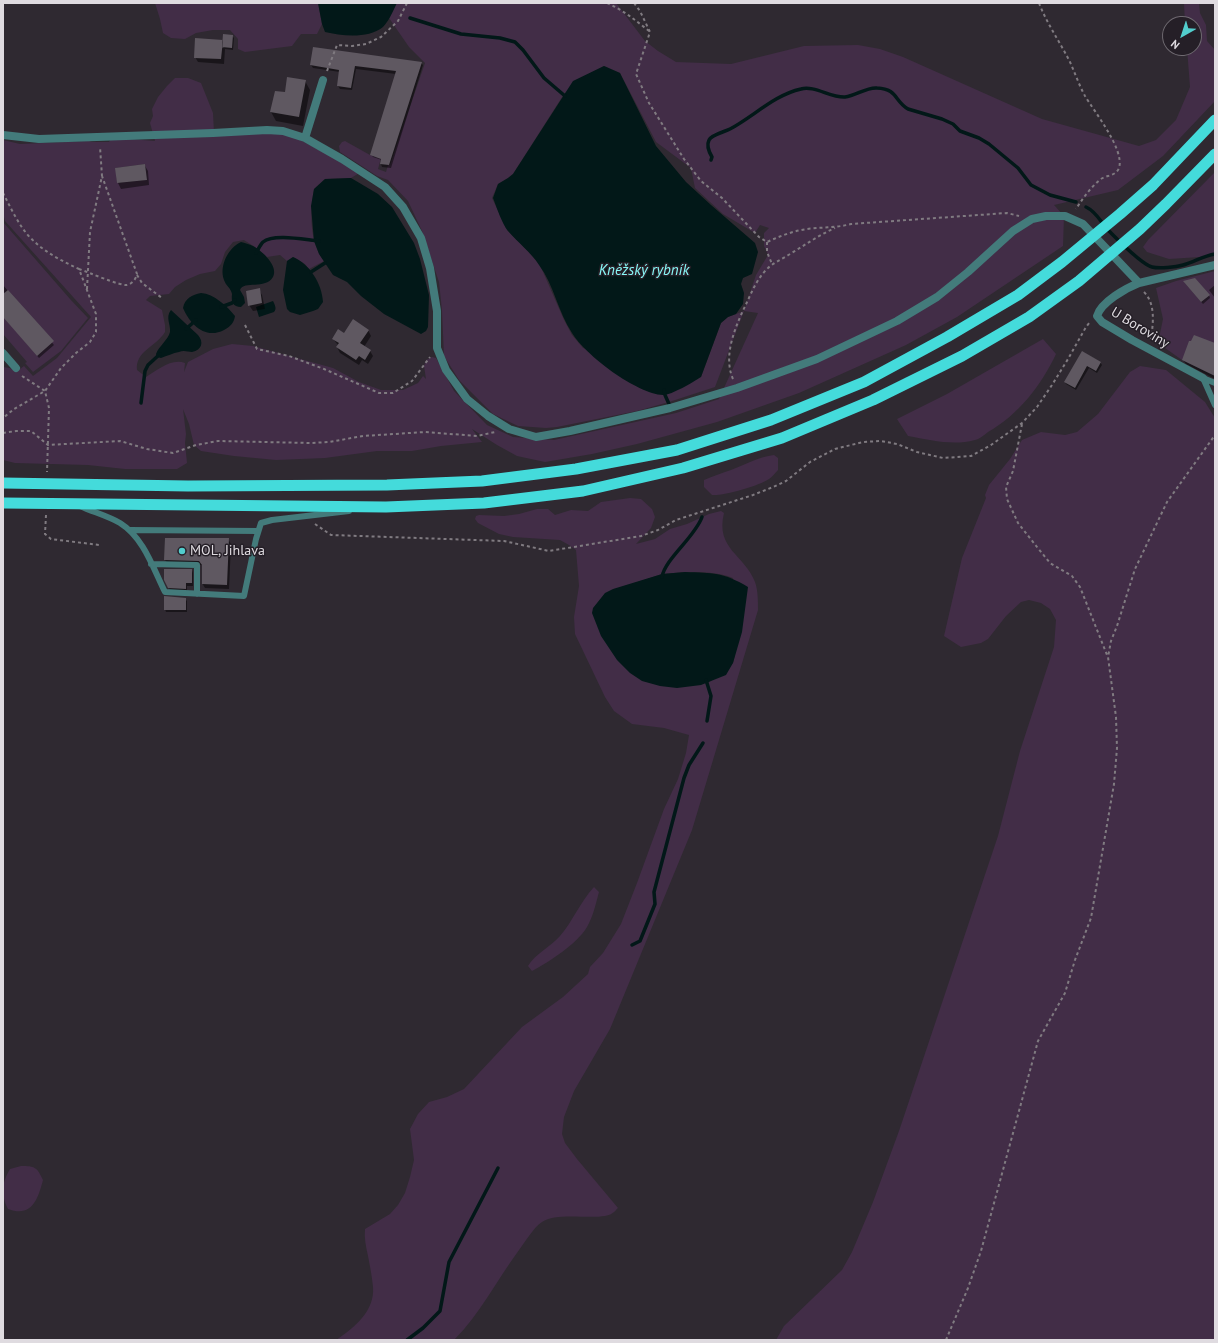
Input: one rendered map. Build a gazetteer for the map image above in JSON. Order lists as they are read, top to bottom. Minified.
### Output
{"streets":{"street":["U Boroviny"]},"water":["Kněžský rybník"],"places":["MOL, Jihlava"],"north":"bottom left"}
